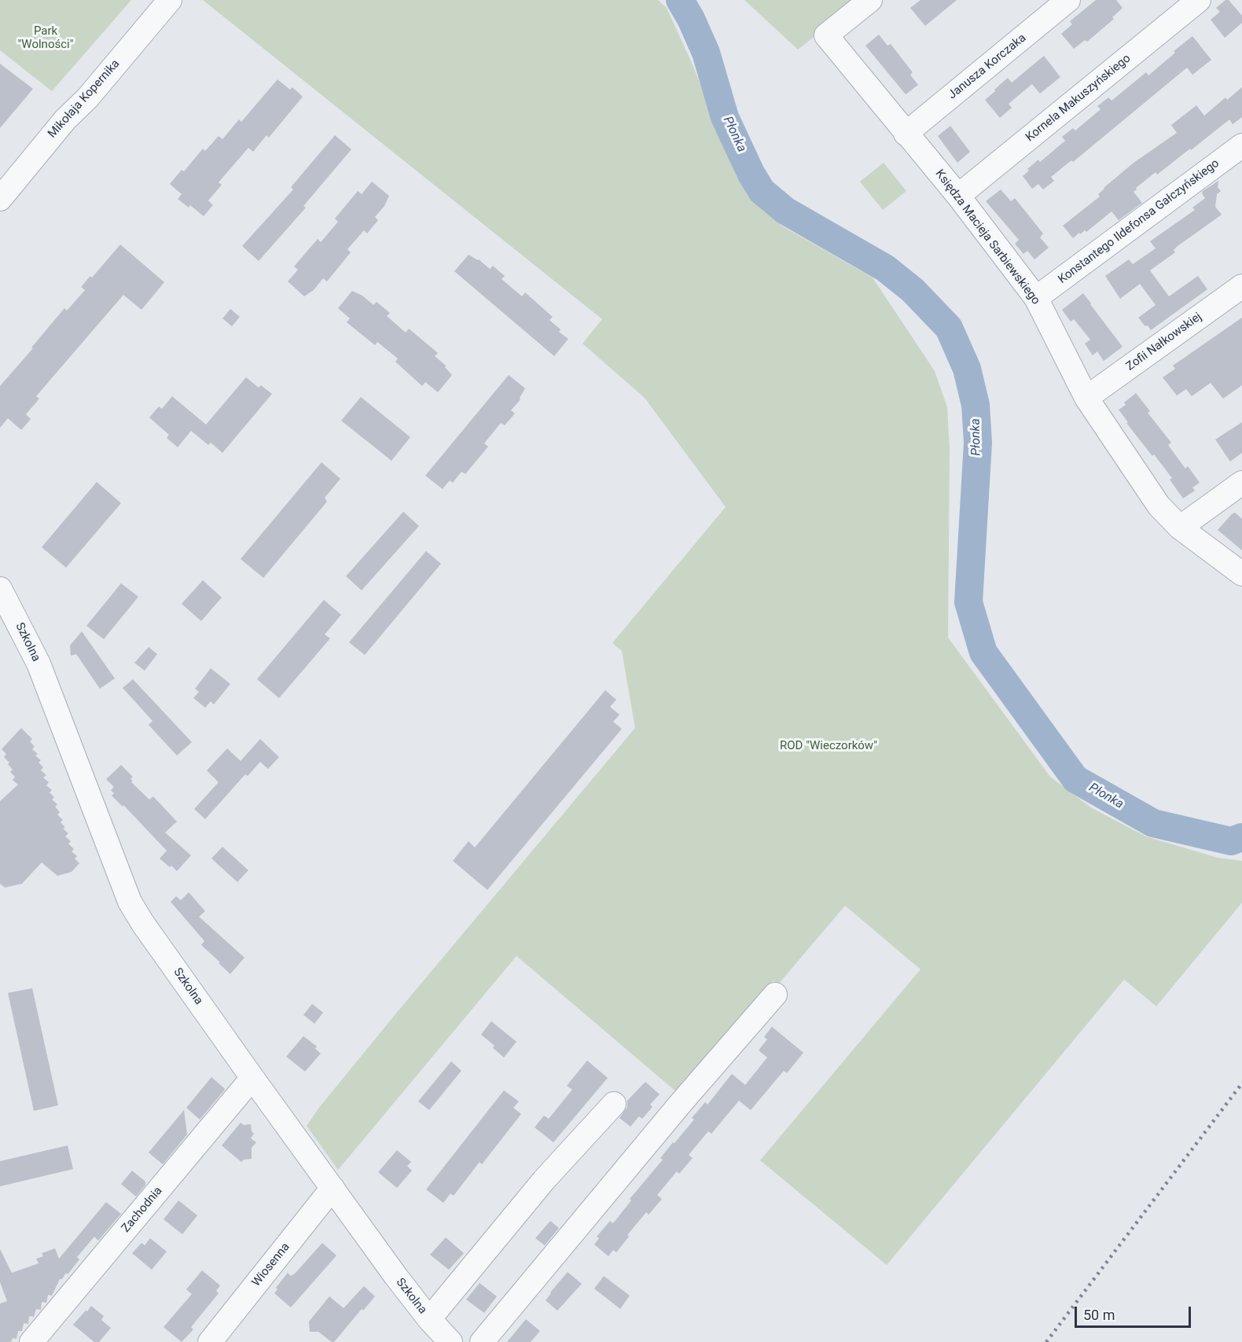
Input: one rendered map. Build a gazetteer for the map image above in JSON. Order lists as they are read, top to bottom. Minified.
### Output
{"streets":{"street":["Janusza Korczaka","Kornela Makuszyńskiego","Mikołaja Kopernika","Konstantego Ildefonsa Gałczyńskiego","Księdza Macieja Sarbiewskiego","Zofii Nałkowskiej","Szkolna","Zachodnia","Wiosenna"]},"crossings":[["Janusza Korczaka","Księdza Macieja Sarbiewskiego"],["Kornela Makuszyńskiego","Księdza Macieja Sarbiewskiego"],["Konstantego Ildefonsa Gałczyńskiego","Księdza Macieja Sarbiewskiego"],["Księdza Macieja Sarbiewskiego","Zofii Nałkowskiej"],["Szkolna","Zachodnia"],["Szkolna","Wiosenna"]],"water":["Płonka"],"parks":["Park \"Wolności\"","ROD \"Wieczorków\""],"scale_bar":"50 m"}
